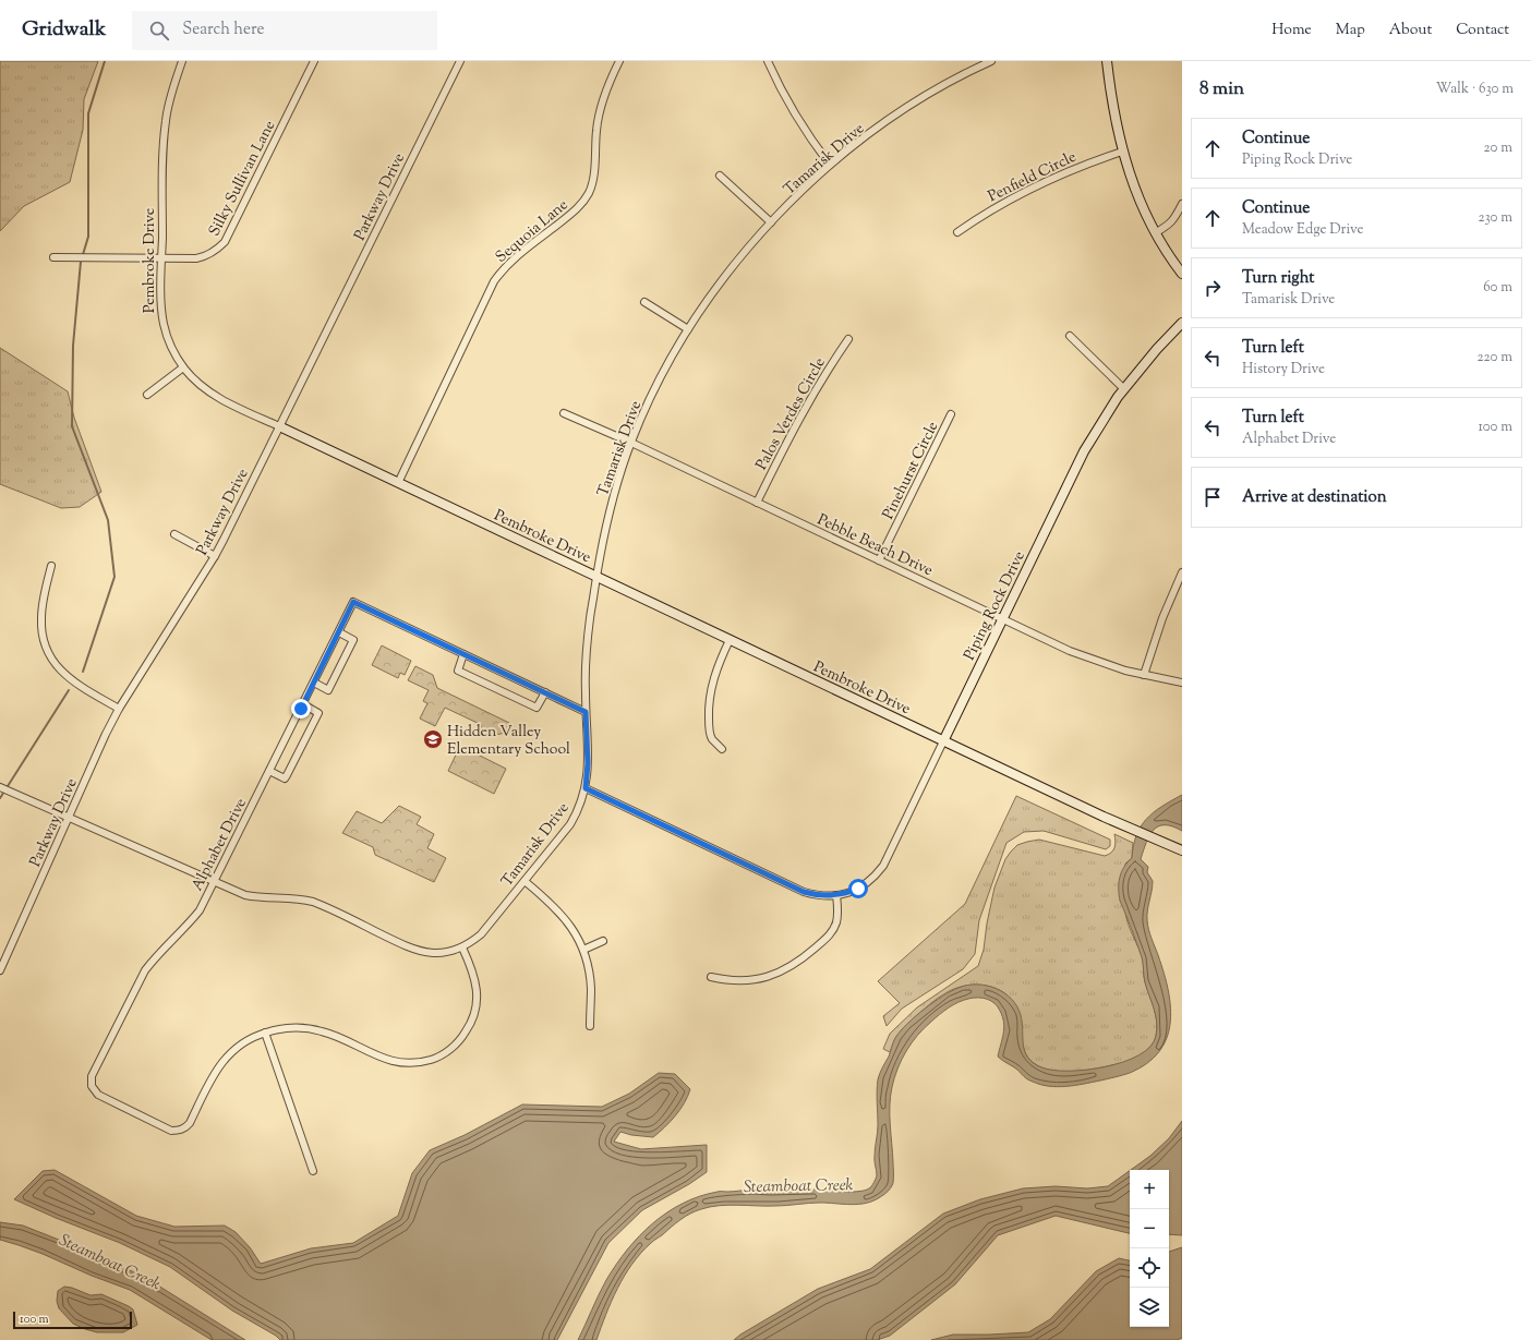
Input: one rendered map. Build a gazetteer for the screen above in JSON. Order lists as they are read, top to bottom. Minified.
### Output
{"streets":{"street":["Tamarisk Drive","Penfield Circle","Silky Sullivan Lane","Parkway Drive","Sequoia Lane","Pembroke Drive","Palos Verdes Circle","Pinehurst Circle","Pebble Beach Drive","Piping Rock Drive","Alphabet Drive"]},"crossings":[["Tamarisk Drive","Pembroke Drive"],["Tamarisk Drive","Pebble Beach Drive"],["Tamarisk Drive","Piping Rock Drive"],["Silky Sullivan Lane","Pembroke Drive"],["Parkway Drive","Pembroke Drive"],["Sequoia Lane","Pembroke Drive"],["Pembroke Drive","Piping Rock Drive"],["Palos Verdes Circle","Pebble Beach Drive"],["Pinehurst Circle","Pebble Beach Drive"],["Pebble Beach Drive","Piping Rock Drive"]],"water":["Steamboat Creek"],"places":{"school or university":["Hidden Valley Elementary School"]},"scale_bar":"100 m","page":{"header":"Gridwalk","search":"Search here","nav":["Home","Map","About","Contact"],"heading":["8 min","Walk · 630 m"],"list":[["Continue","Piping Rock Drive","20 m"],["Continue","Meadow Edge Drive","230 m"],["Turn right","Tamarisk Drive","60 m"],["Turn left","History Drive","220 m"],["Turn left","Alphabet Drive","100 m"],"Arrive at destination"],"map_buttons":["+","−"],"scale":"100 m"}}
